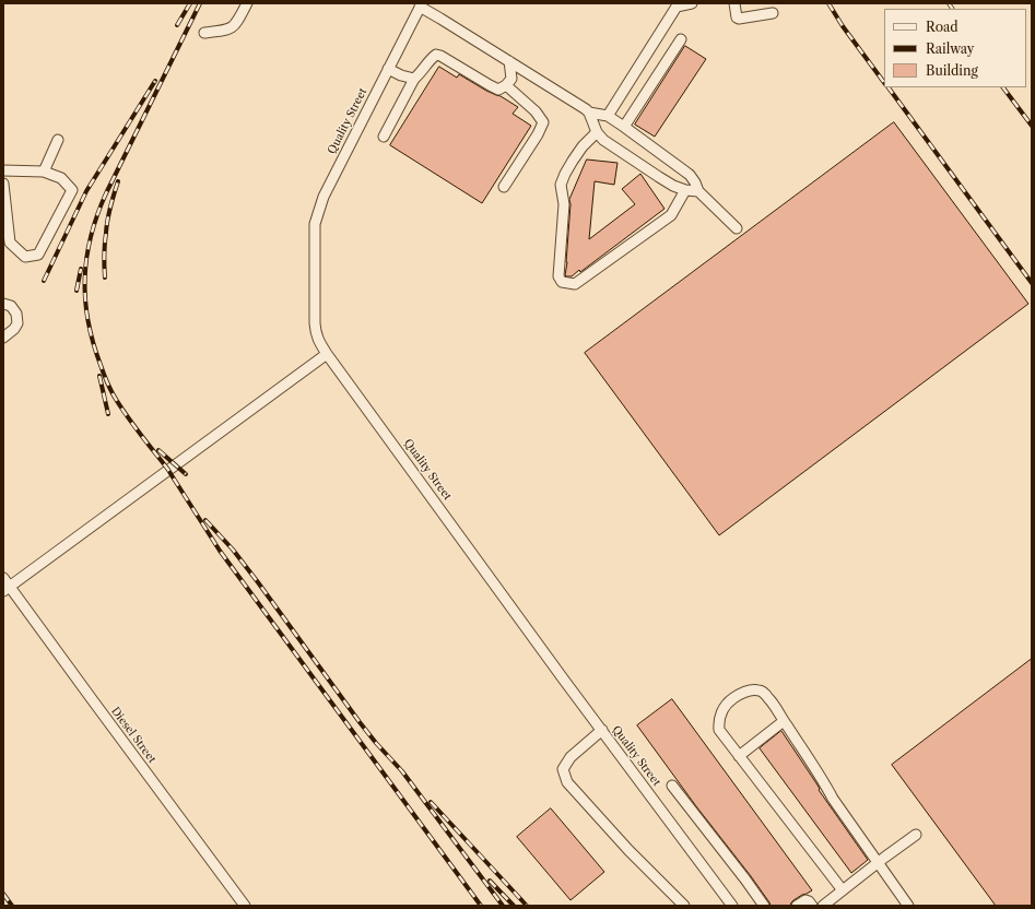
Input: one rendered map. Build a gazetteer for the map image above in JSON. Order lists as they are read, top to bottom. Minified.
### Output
{"streets":{"street":["Quality Street","Diesel Street"]},"legend":["Road","Railway","Building"]}
